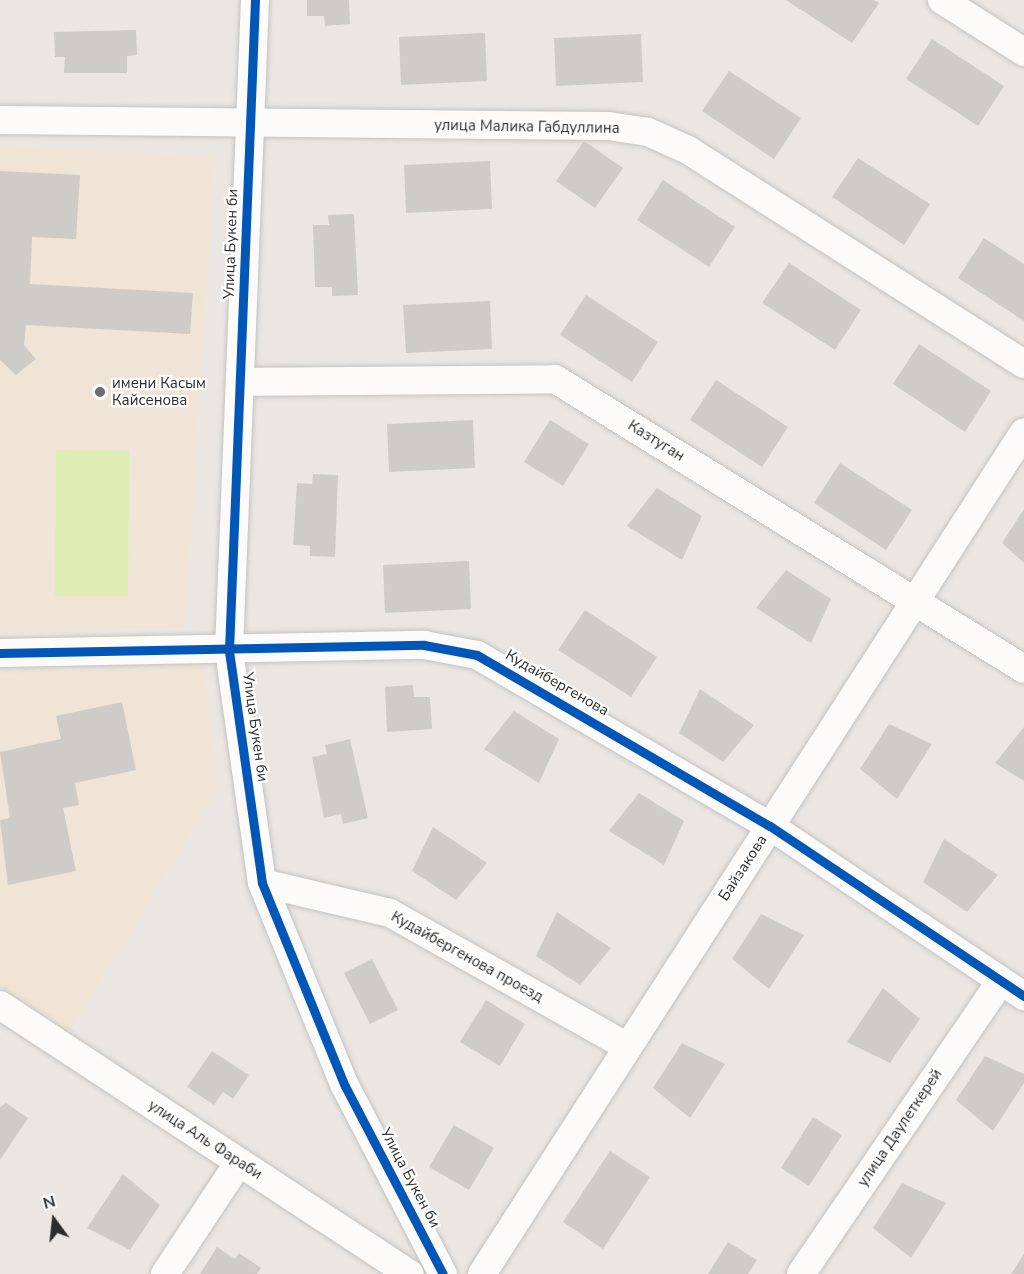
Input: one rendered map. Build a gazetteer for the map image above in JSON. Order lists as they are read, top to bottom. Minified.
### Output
{"streets":{"street":["улица Малика Габдуллина","Улица Букен би","Казтуган","Кудайбергенова","Байзакова","Кудайбергенова проезд","улица Даулеткерей","улица Аль Фараби"]},"crossings":[["улица Малика Габдуллина","Улица Букен би"],["Улица Букен би","Казтуган"],["Улица Букен би","Кудайбергенова"],["Улица Букен би","Кудайбергенова проезд"],["Казтуган","Байзакова"],["Кудайбергенова","Байзакова"],["Кудайбергенова","улица Даулеткерей"],["Байзакова","Кудайбергенова проезд"]],"places":["имени Касым Кайсенова"],"north":"top"}
